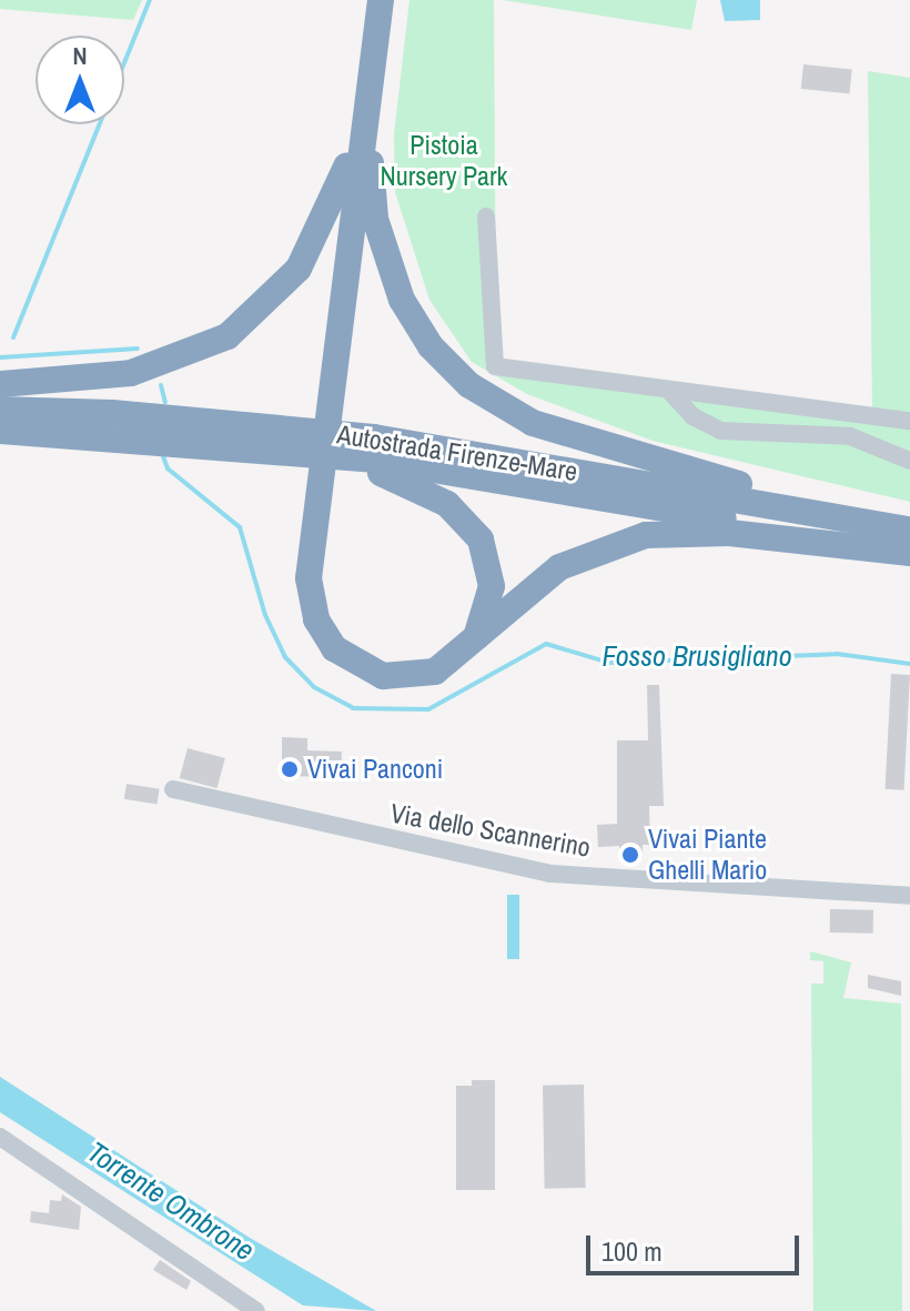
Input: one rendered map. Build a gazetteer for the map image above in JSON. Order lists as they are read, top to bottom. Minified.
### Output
{"streets":{"highway":["Autostrada Firenze-Mare"],"street":["Via dello Scannerino"]},"water":["Fosso Brusigliano","Torrente Ombrone"],"parks":["Pistoia Nursery Park"],"places":["Vivai Panconi","Vivai Piante Ghelli Mario"],"scale_bar":"100 m","north":"top"}
